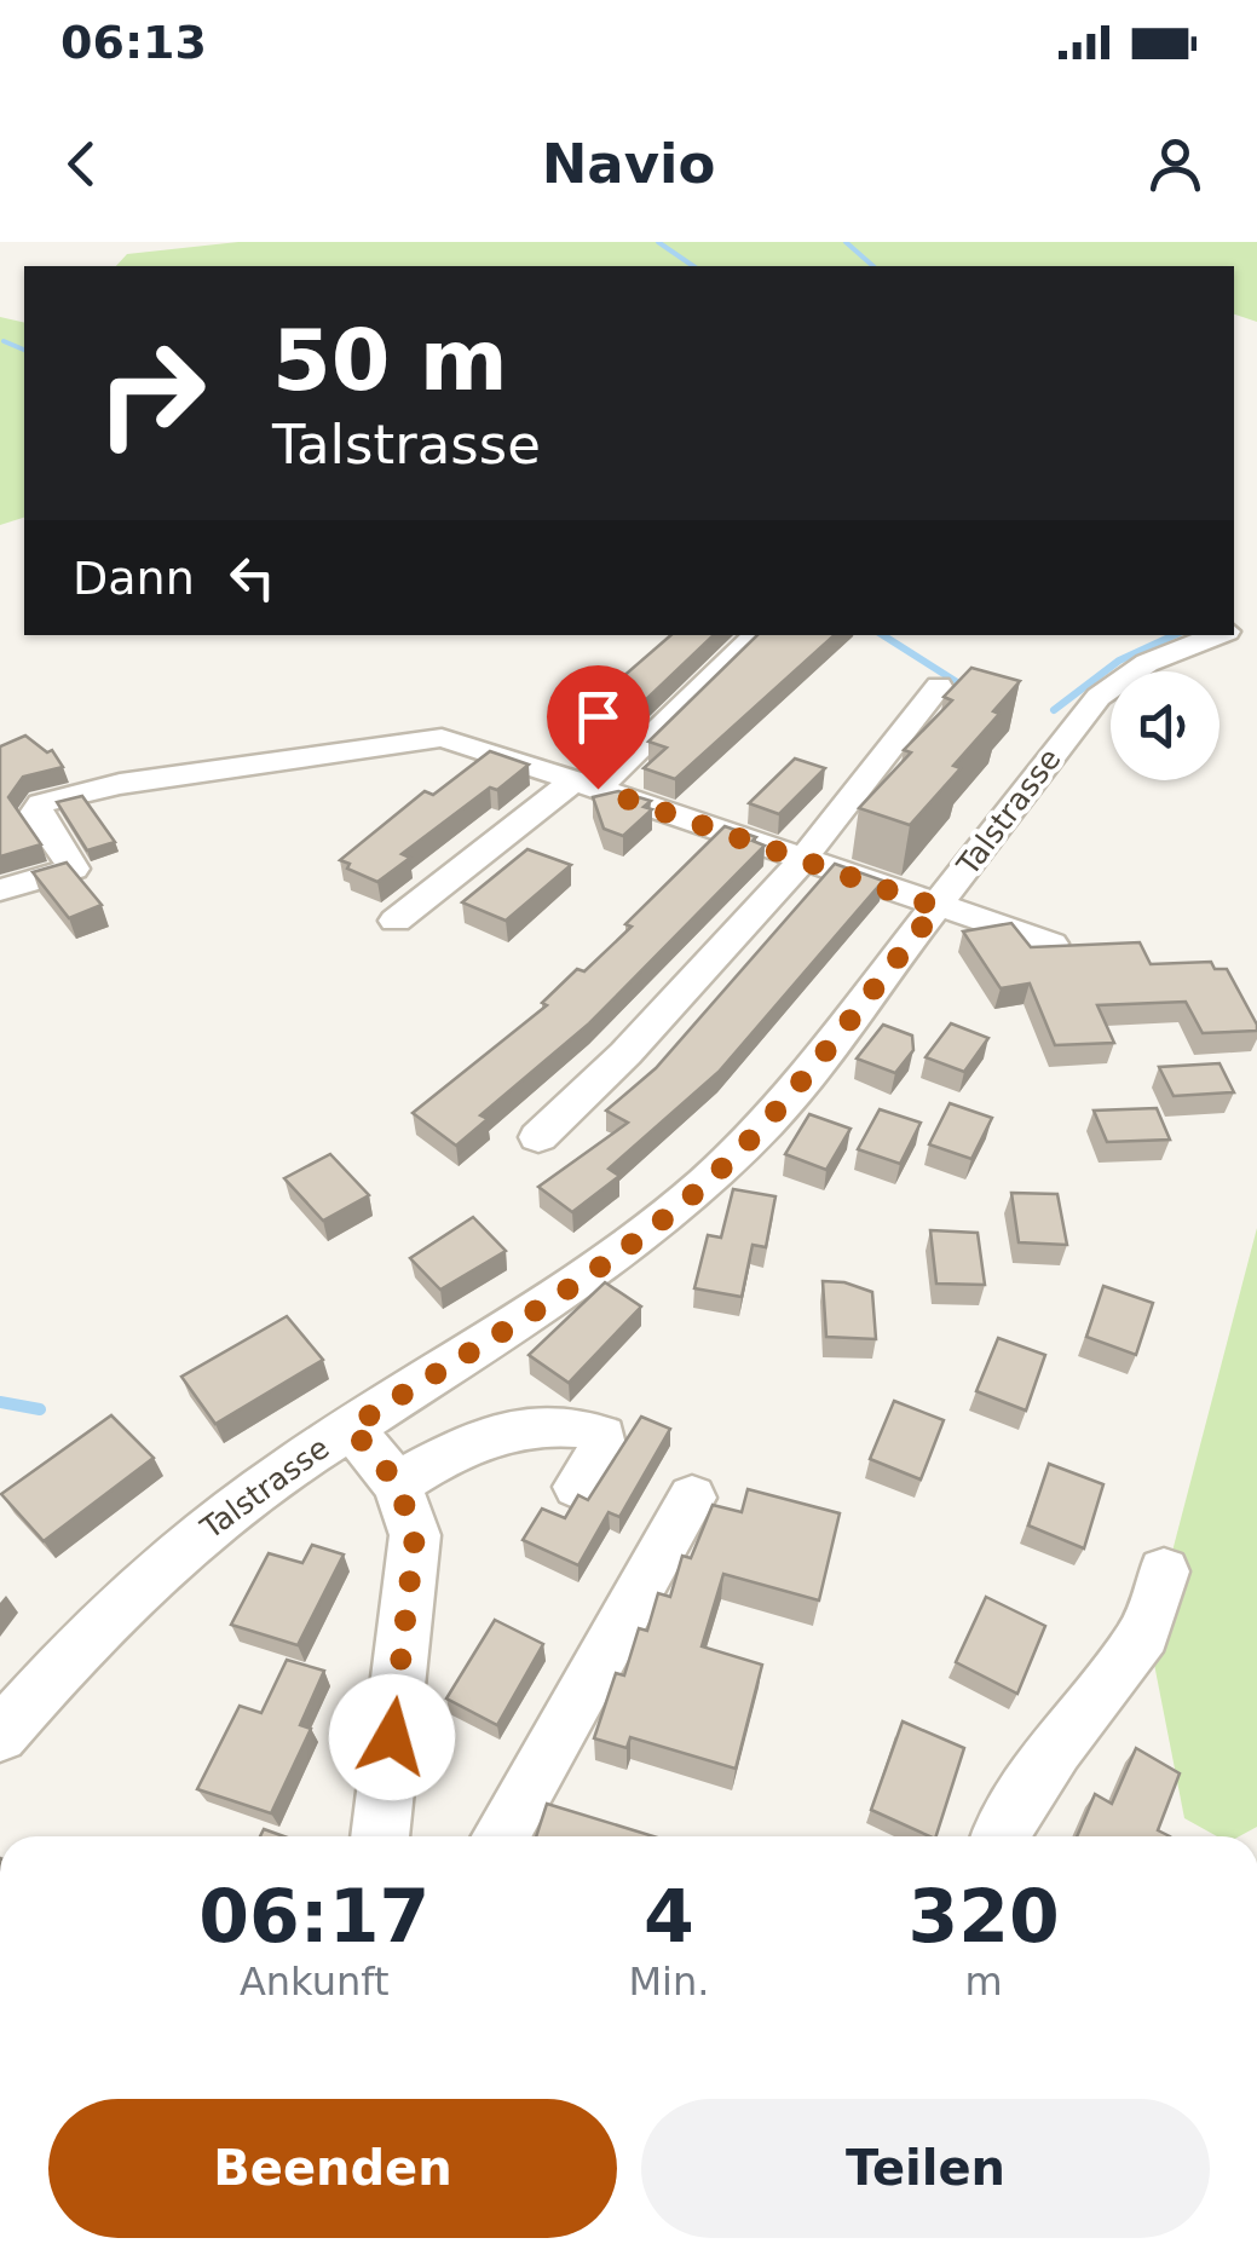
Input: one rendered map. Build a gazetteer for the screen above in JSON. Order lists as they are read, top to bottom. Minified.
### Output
{"streets":{"street":["Talstrasse"]},"page":{"status":"06:13","header":"Navio","turn":["50 m","Talstrasse"],"then":"Dann","eta":["06:17","Ankunft","4","Min.","320","m"],"buttons":["Beenden","Teilen"]}}
